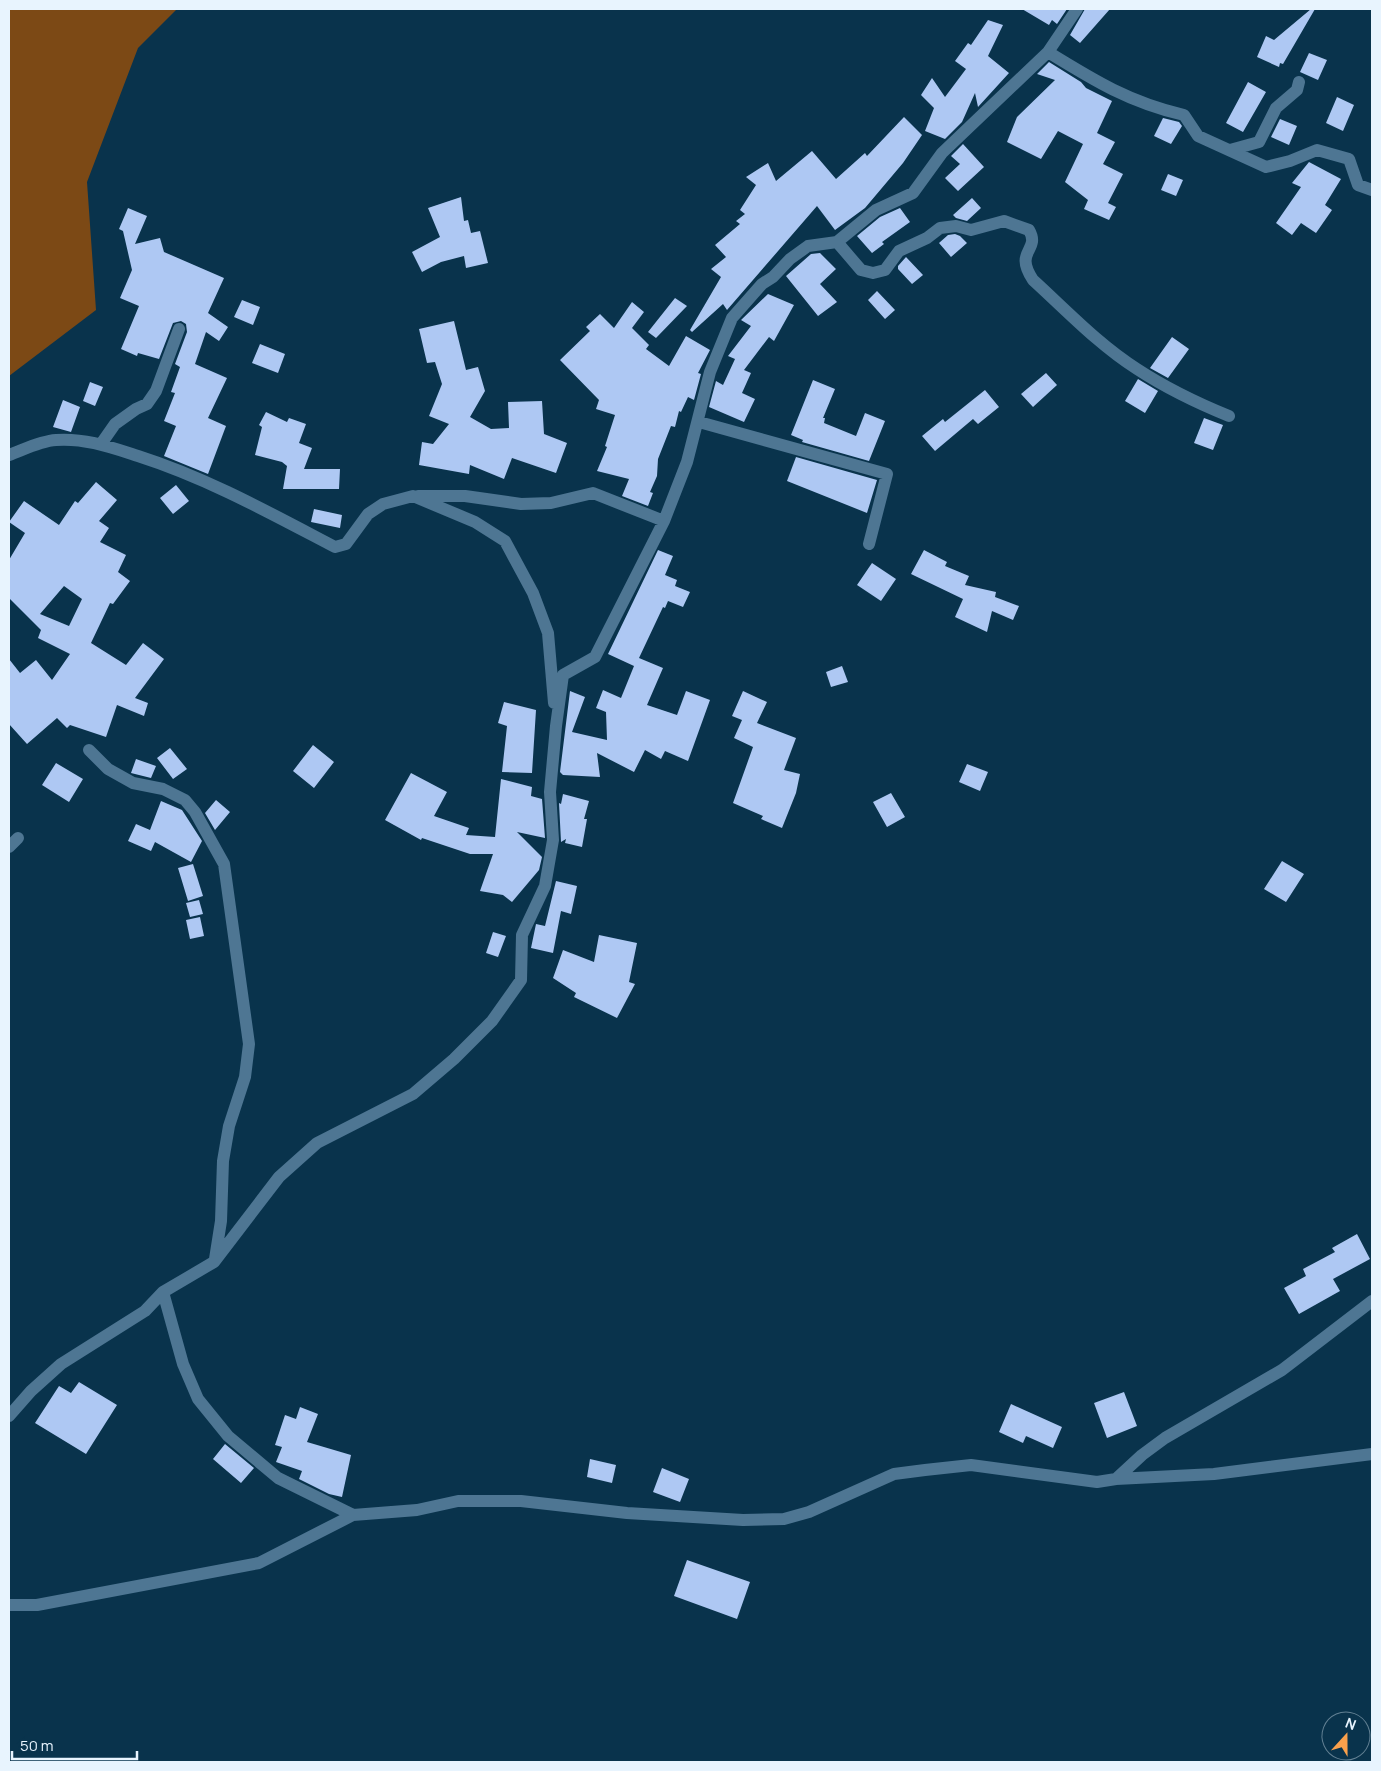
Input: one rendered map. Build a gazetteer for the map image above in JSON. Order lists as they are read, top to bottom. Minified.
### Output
{"scale_bar":"50 m","north":"top"}
